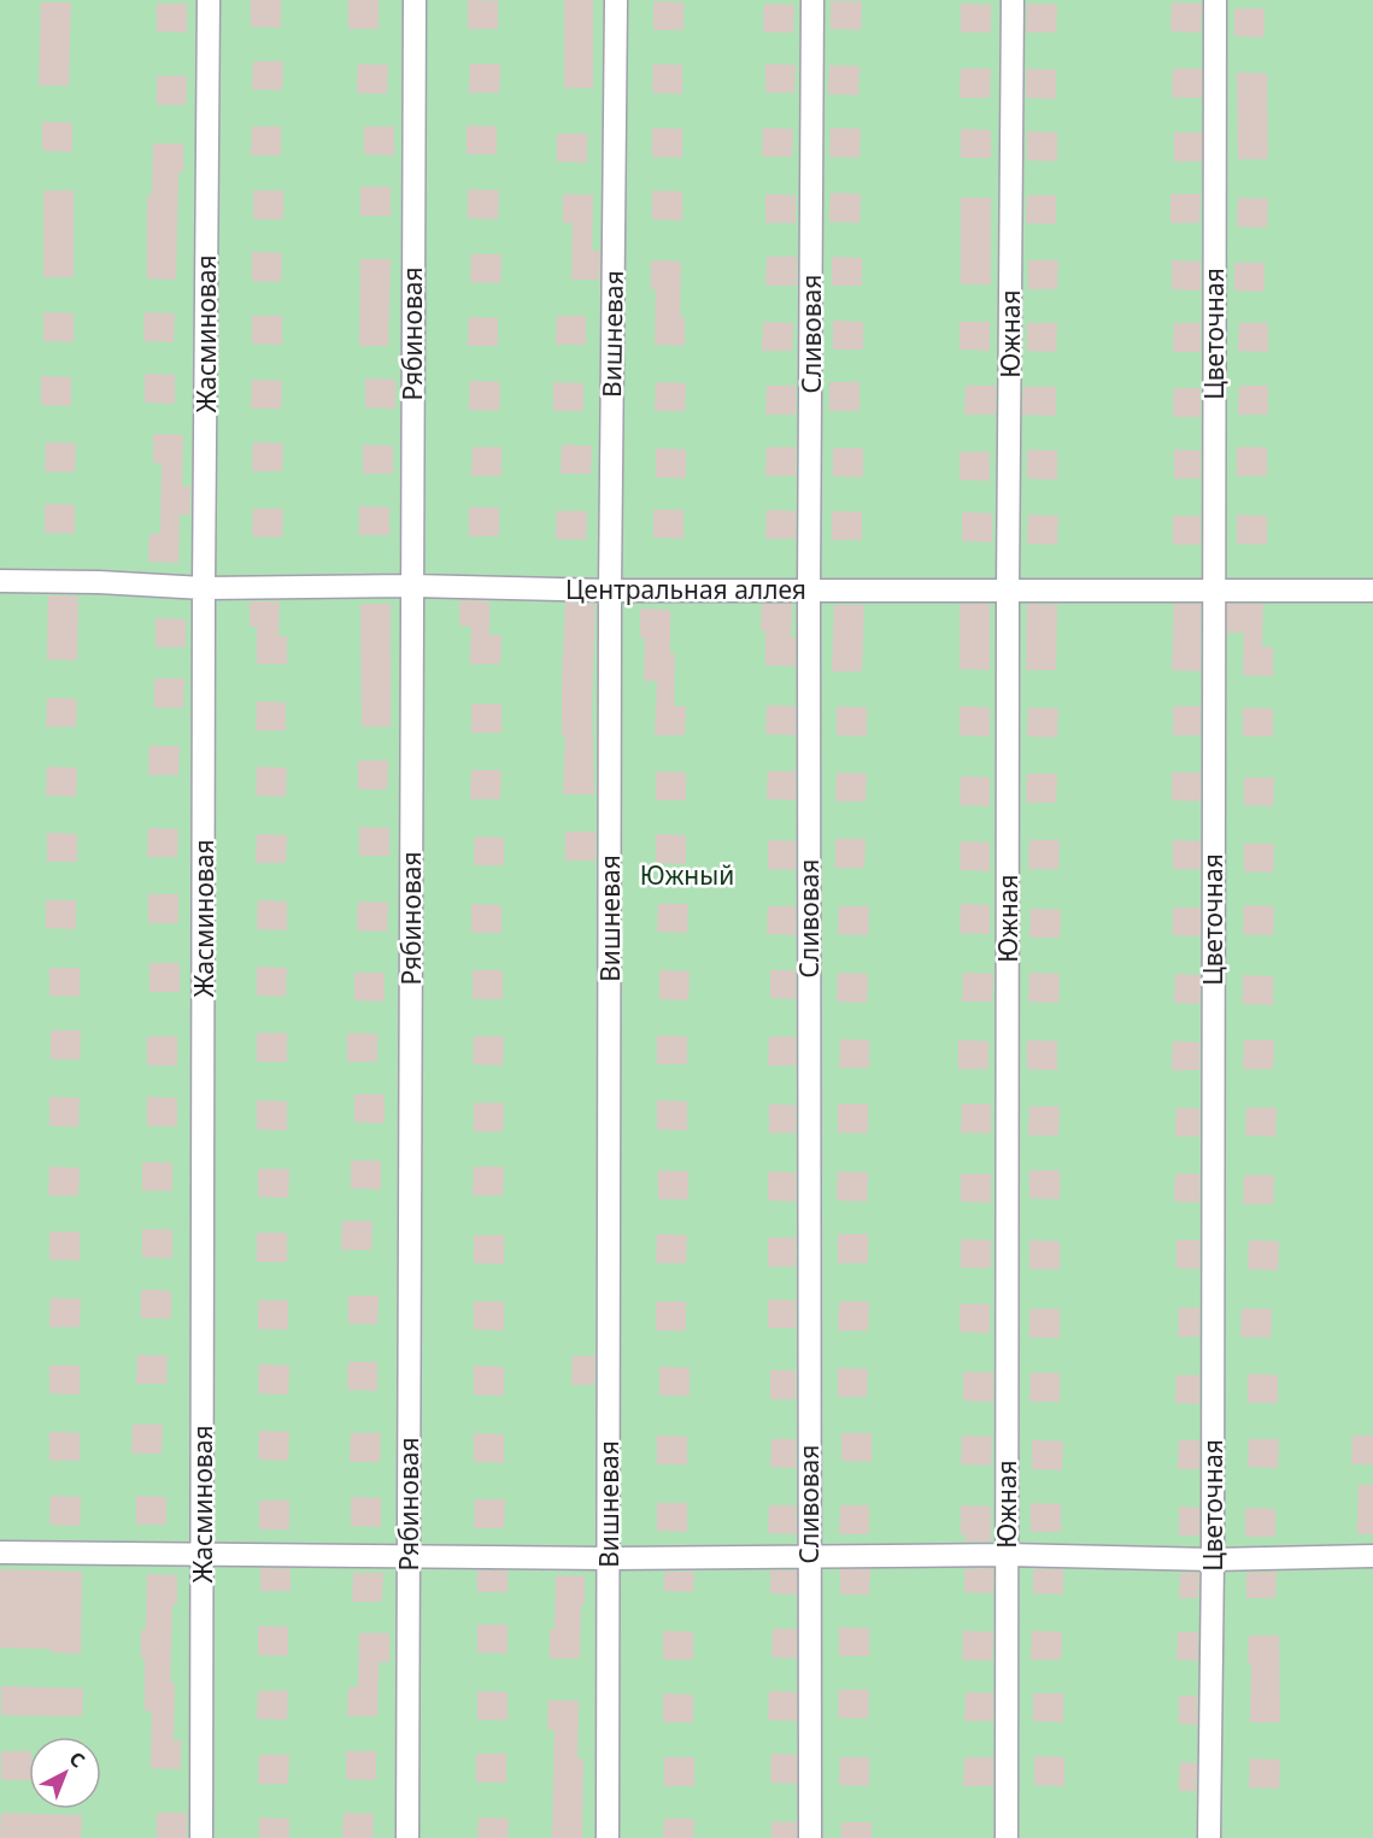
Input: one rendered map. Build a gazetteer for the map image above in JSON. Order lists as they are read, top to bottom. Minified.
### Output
{"streets":{"street":["Жасминовая","Рябиновая","Вишневая","Сливовая","Южная","Цветочная","Центральная аллея"]},"crossings":[["Жасминовая","Центральная аллея"],["Рябиновая","Центральная аллея"],["Вишневая","Центральная аллея"],["Сливовая","Центральная аллея"],["Южная","Центральная аллея"],["Цветочная","Центральная аллея"]],"parks":["Южный"],"north":"top right"}
